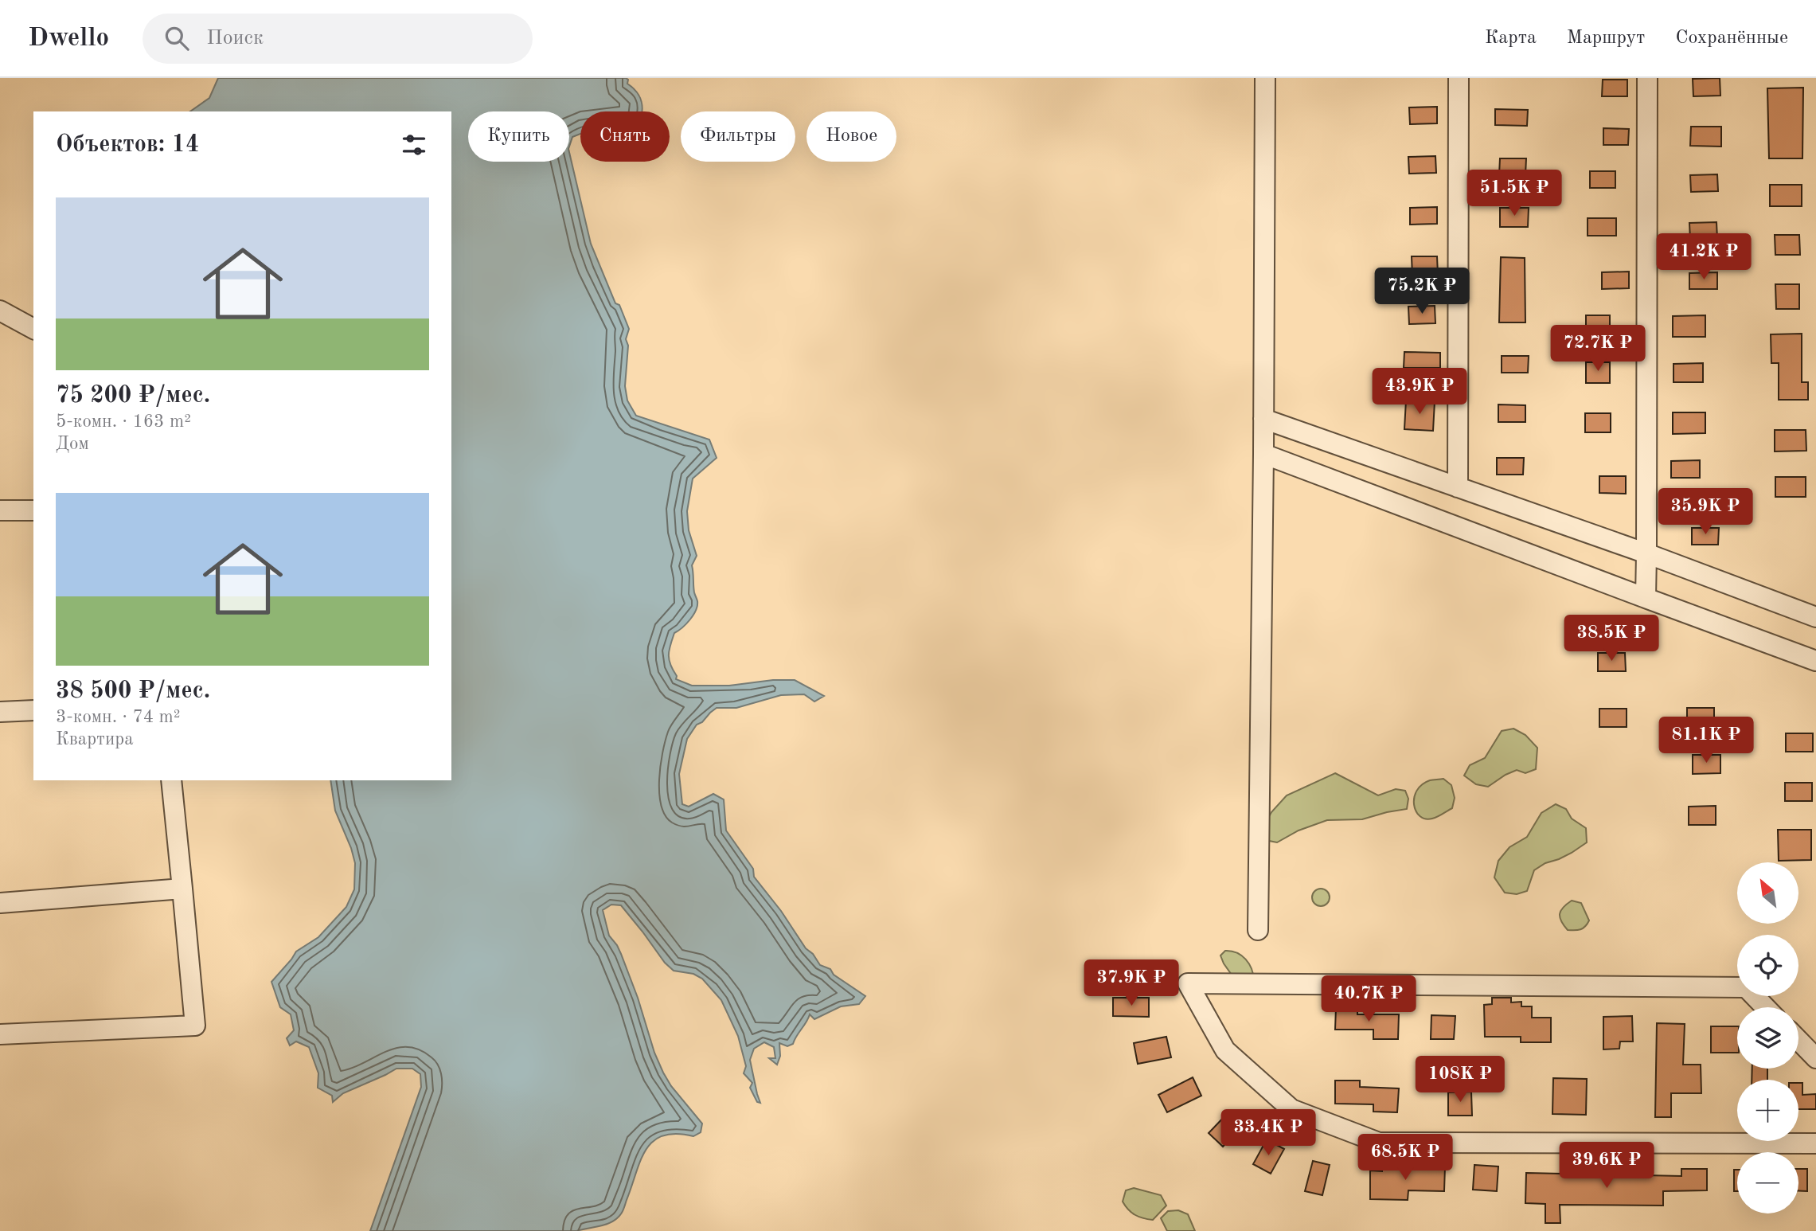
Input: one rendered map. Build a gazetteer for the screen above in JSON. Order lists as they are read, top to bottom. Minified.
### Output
{"north":"top left","page":{"header":"Dwello","search":"Поиск","nav":["Карта","Маршрут","Сохранённые"],"chip":["Купить","Снять","Фильтры","Новое"],"heading":"Объектов: 14","price":["51.5K ₽","41.2K ₽","75.2K ₽","72.7K ₽","43.9K ₽","35.9K ₽","38.5K ₽","81.1K ₽","37.9K ₽","40.7K ₽","108K ₽","33.4K ₽","68.5K ₽","39.6K ₽"],"list":[{"name":"75 200 ₽/мес.","note":"5-комн. · 163 m² · Дом"},{"name":"38 500 ₽/мес.","note":"3-комн. · 74 m² · Квартира"}],"map_buttons":["+","−"]}}
